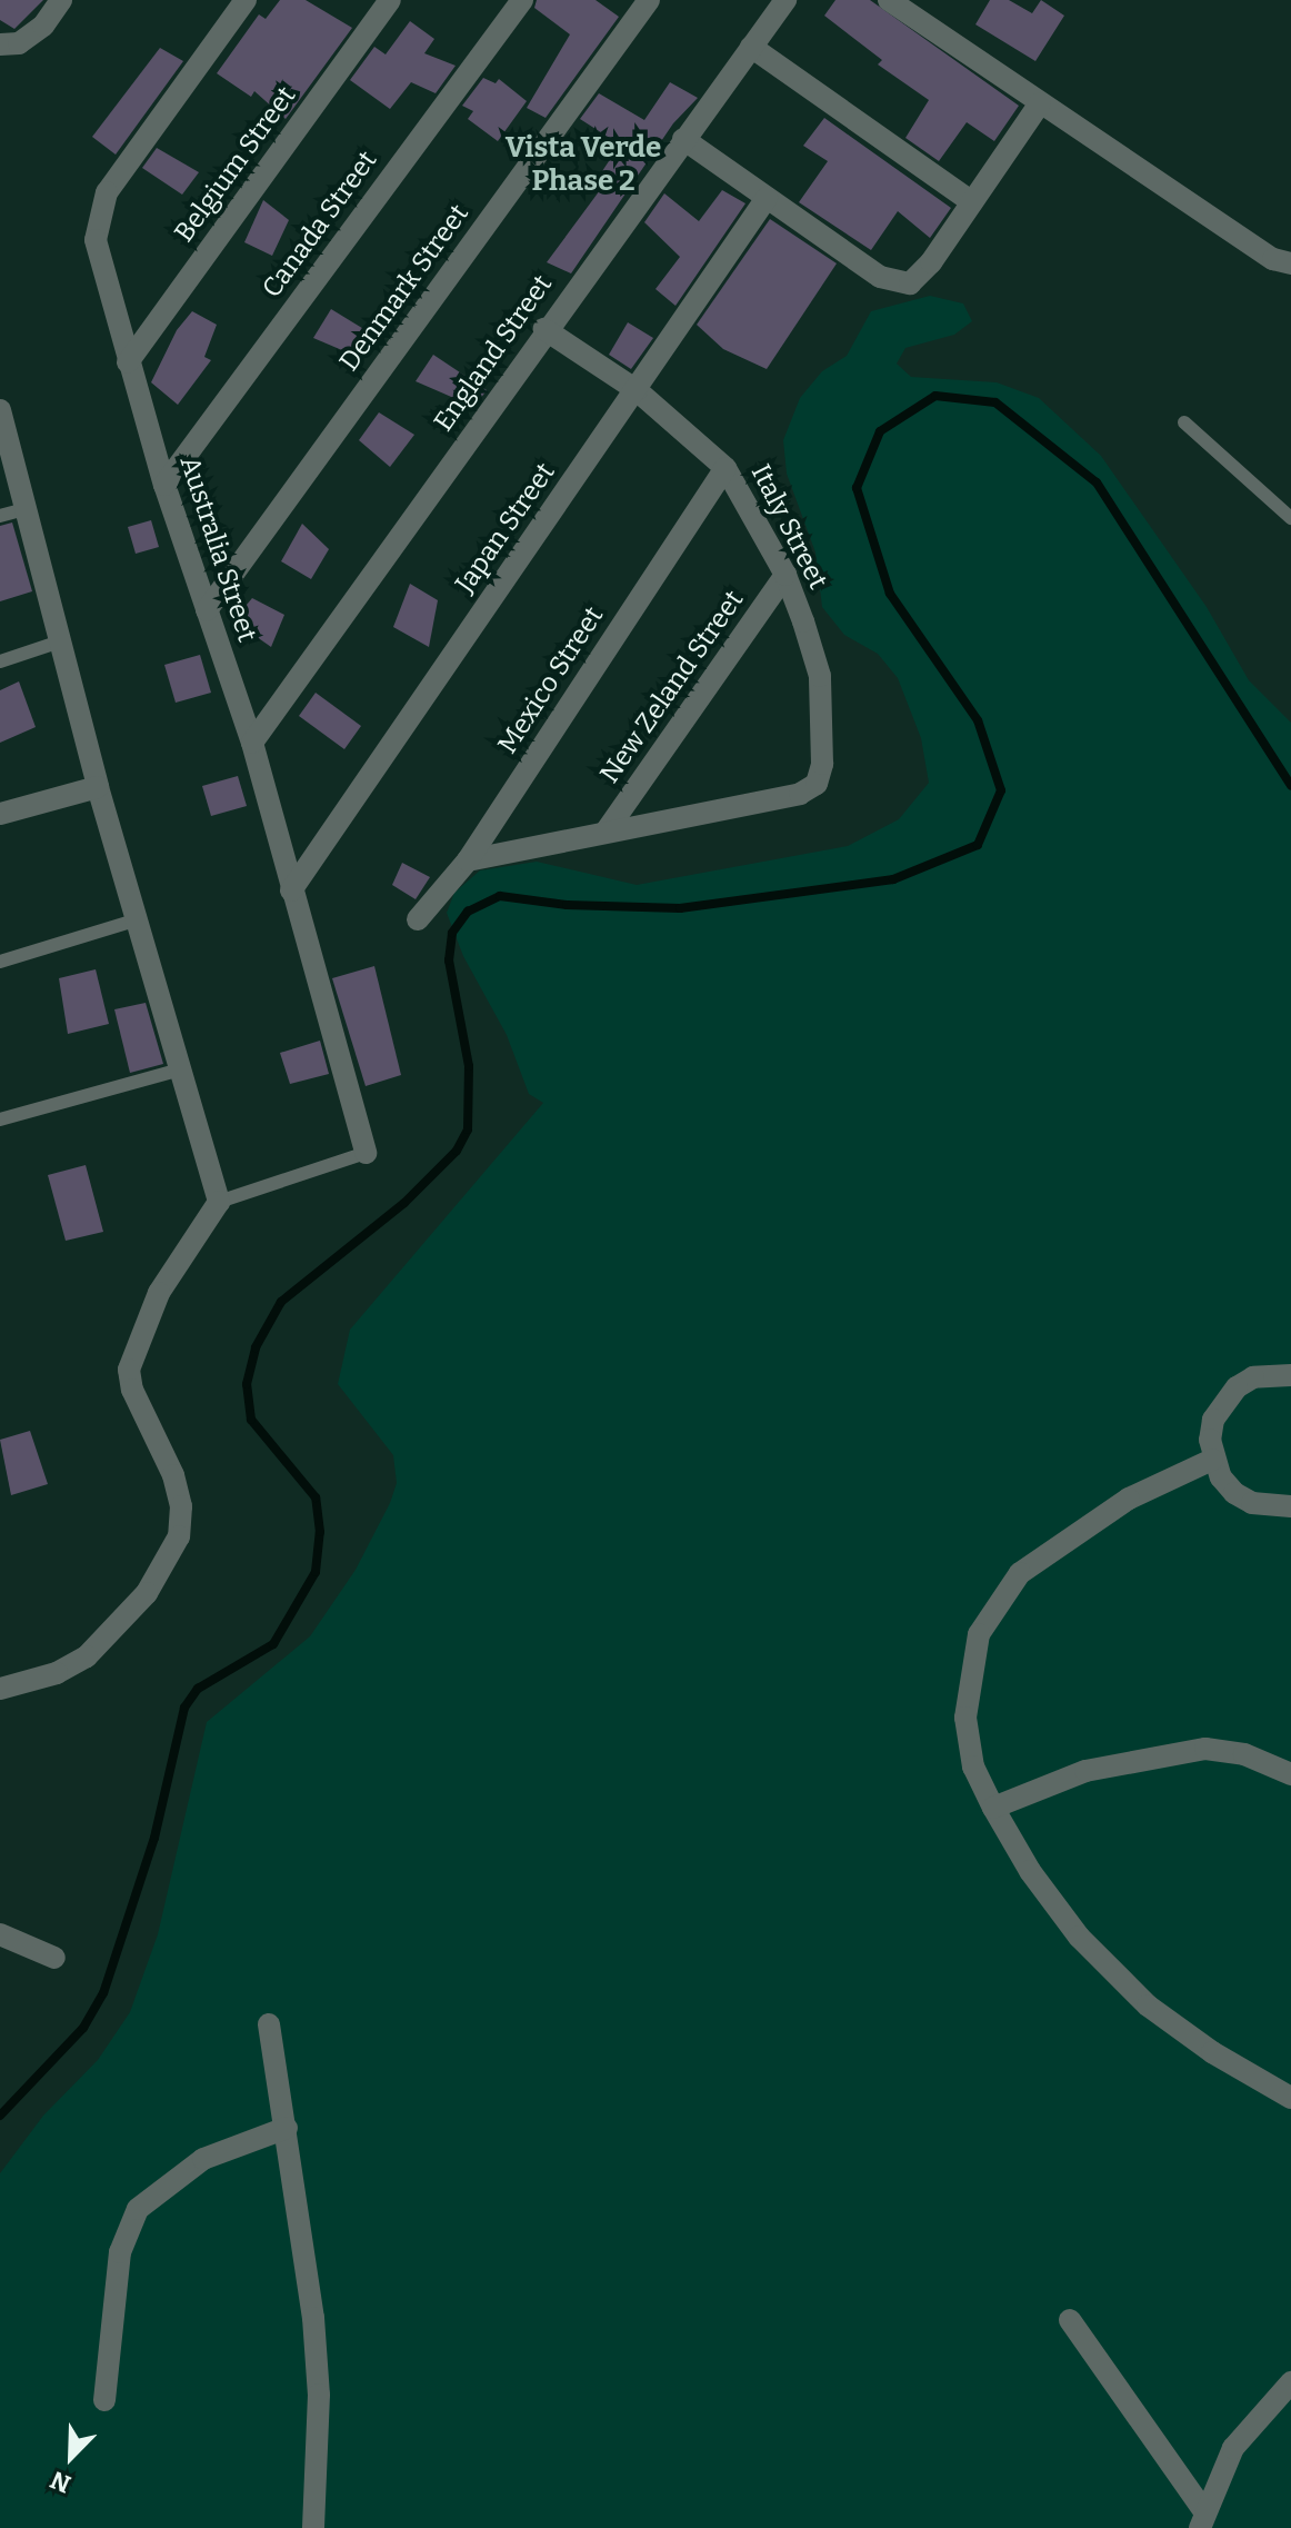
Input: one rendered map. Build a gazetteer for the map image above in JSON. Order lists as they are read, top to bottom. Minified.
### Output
{"streets":{"street":["Belgium Street","Canada Street","Denmark Street","England Street","Italy Street","Japan Street","Australia Street","Mexico Street","New Zeland Street"]},"crossings":[["Belgium Street","Australia Street"],["Canada Street","Australia Street"],["Denmark Street","Australia Street"],["England Street","Italy Street"],["England Street","Australia Street"],["Italy Street","Japan Street"],["Italy Street","Mexico Street"],["Italy Street","New Zeland Street"],["Japan Street","Australia Street"]],"districts":["Vista Verde Phase 2"],"north":"bottom left"}
